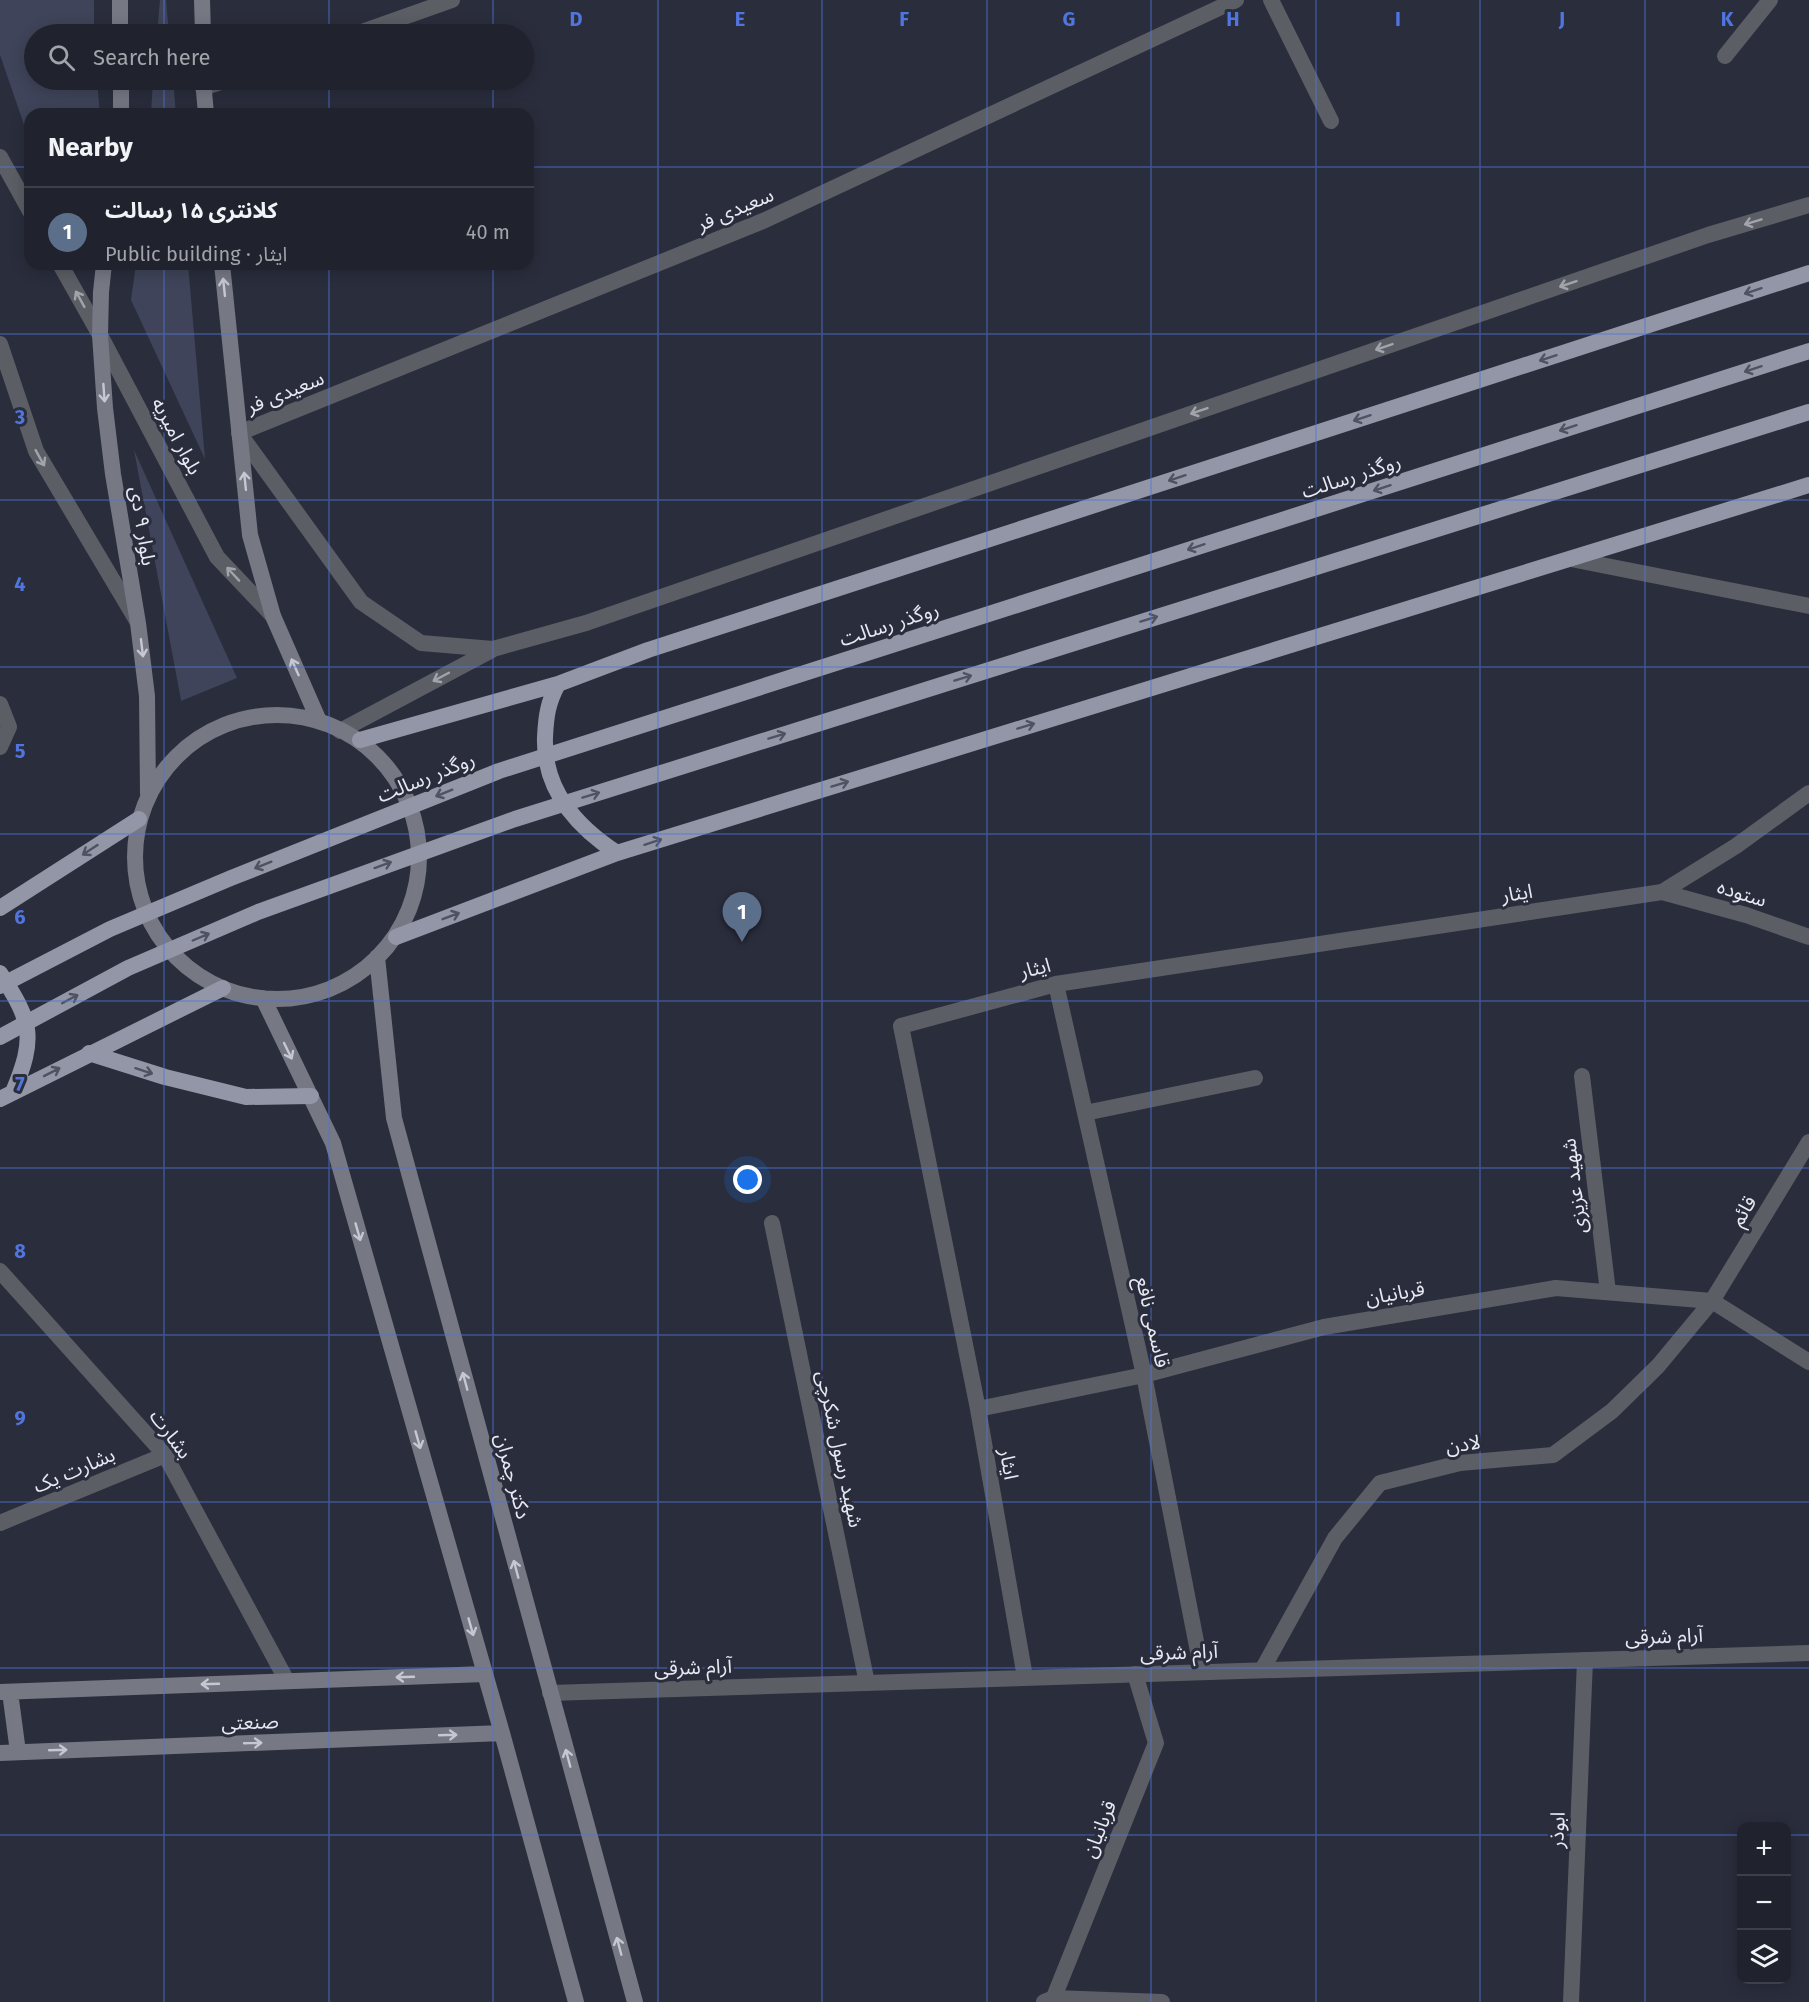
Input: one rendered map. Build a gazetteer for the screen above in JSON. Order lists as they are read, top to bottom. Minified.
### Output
{"streets":{"highway":["روگذر رسالت"],"main road":["بلوار ۹ دی","دکتر چمران","صنعتی"],"street":["سعیدی فر","بلوار امیریه","ایثار","ستوده","شهید عزیزی","قائم","قربانیان","قاسمی نافع","بشارت","لادن","شهید رسول شکرچی","بشارت یک","آرام شرقی","ابوذر"]},"crossings":[["بلوار امیریه","بلوار ۹ دی"],["ایثار","ستوده"],["ایثار","قربانیان"],["ایثار","قاسمی نافع"],["ایثار","آرام شرقی"],["شهید عزیزی","قربانیان"],["قائم","قربانیان"],["قائم","لادن"],["قربانیان","قاسمی نافع"],["قربانیان","لادن"],["قربانیان","آرام شرقی"],["قاسمی نافع","آرام شرقی"],["بشارت","بشارت یک"],["بشارت","صنعتی"],["لادن","آرام شرقی"],["شهید رسول شکرچی","آرام شرقی"],["دکتر چمران","آرام شرقی"],["آرام شرقی","ابوذر"]],"page":{"search":"Search here","heading":"Nearby","list":[{"mark":"1","name":"کلانتری ۱۵ رسالت","note":"Public building · ایثار","value":"40 m"}],"pins":"1","map_buttons":["+","−"]},"grid":{"columns":["D","E","F","G","H","I","J","K"],"rows":["3","4","5","6","7","8","9"]}}
